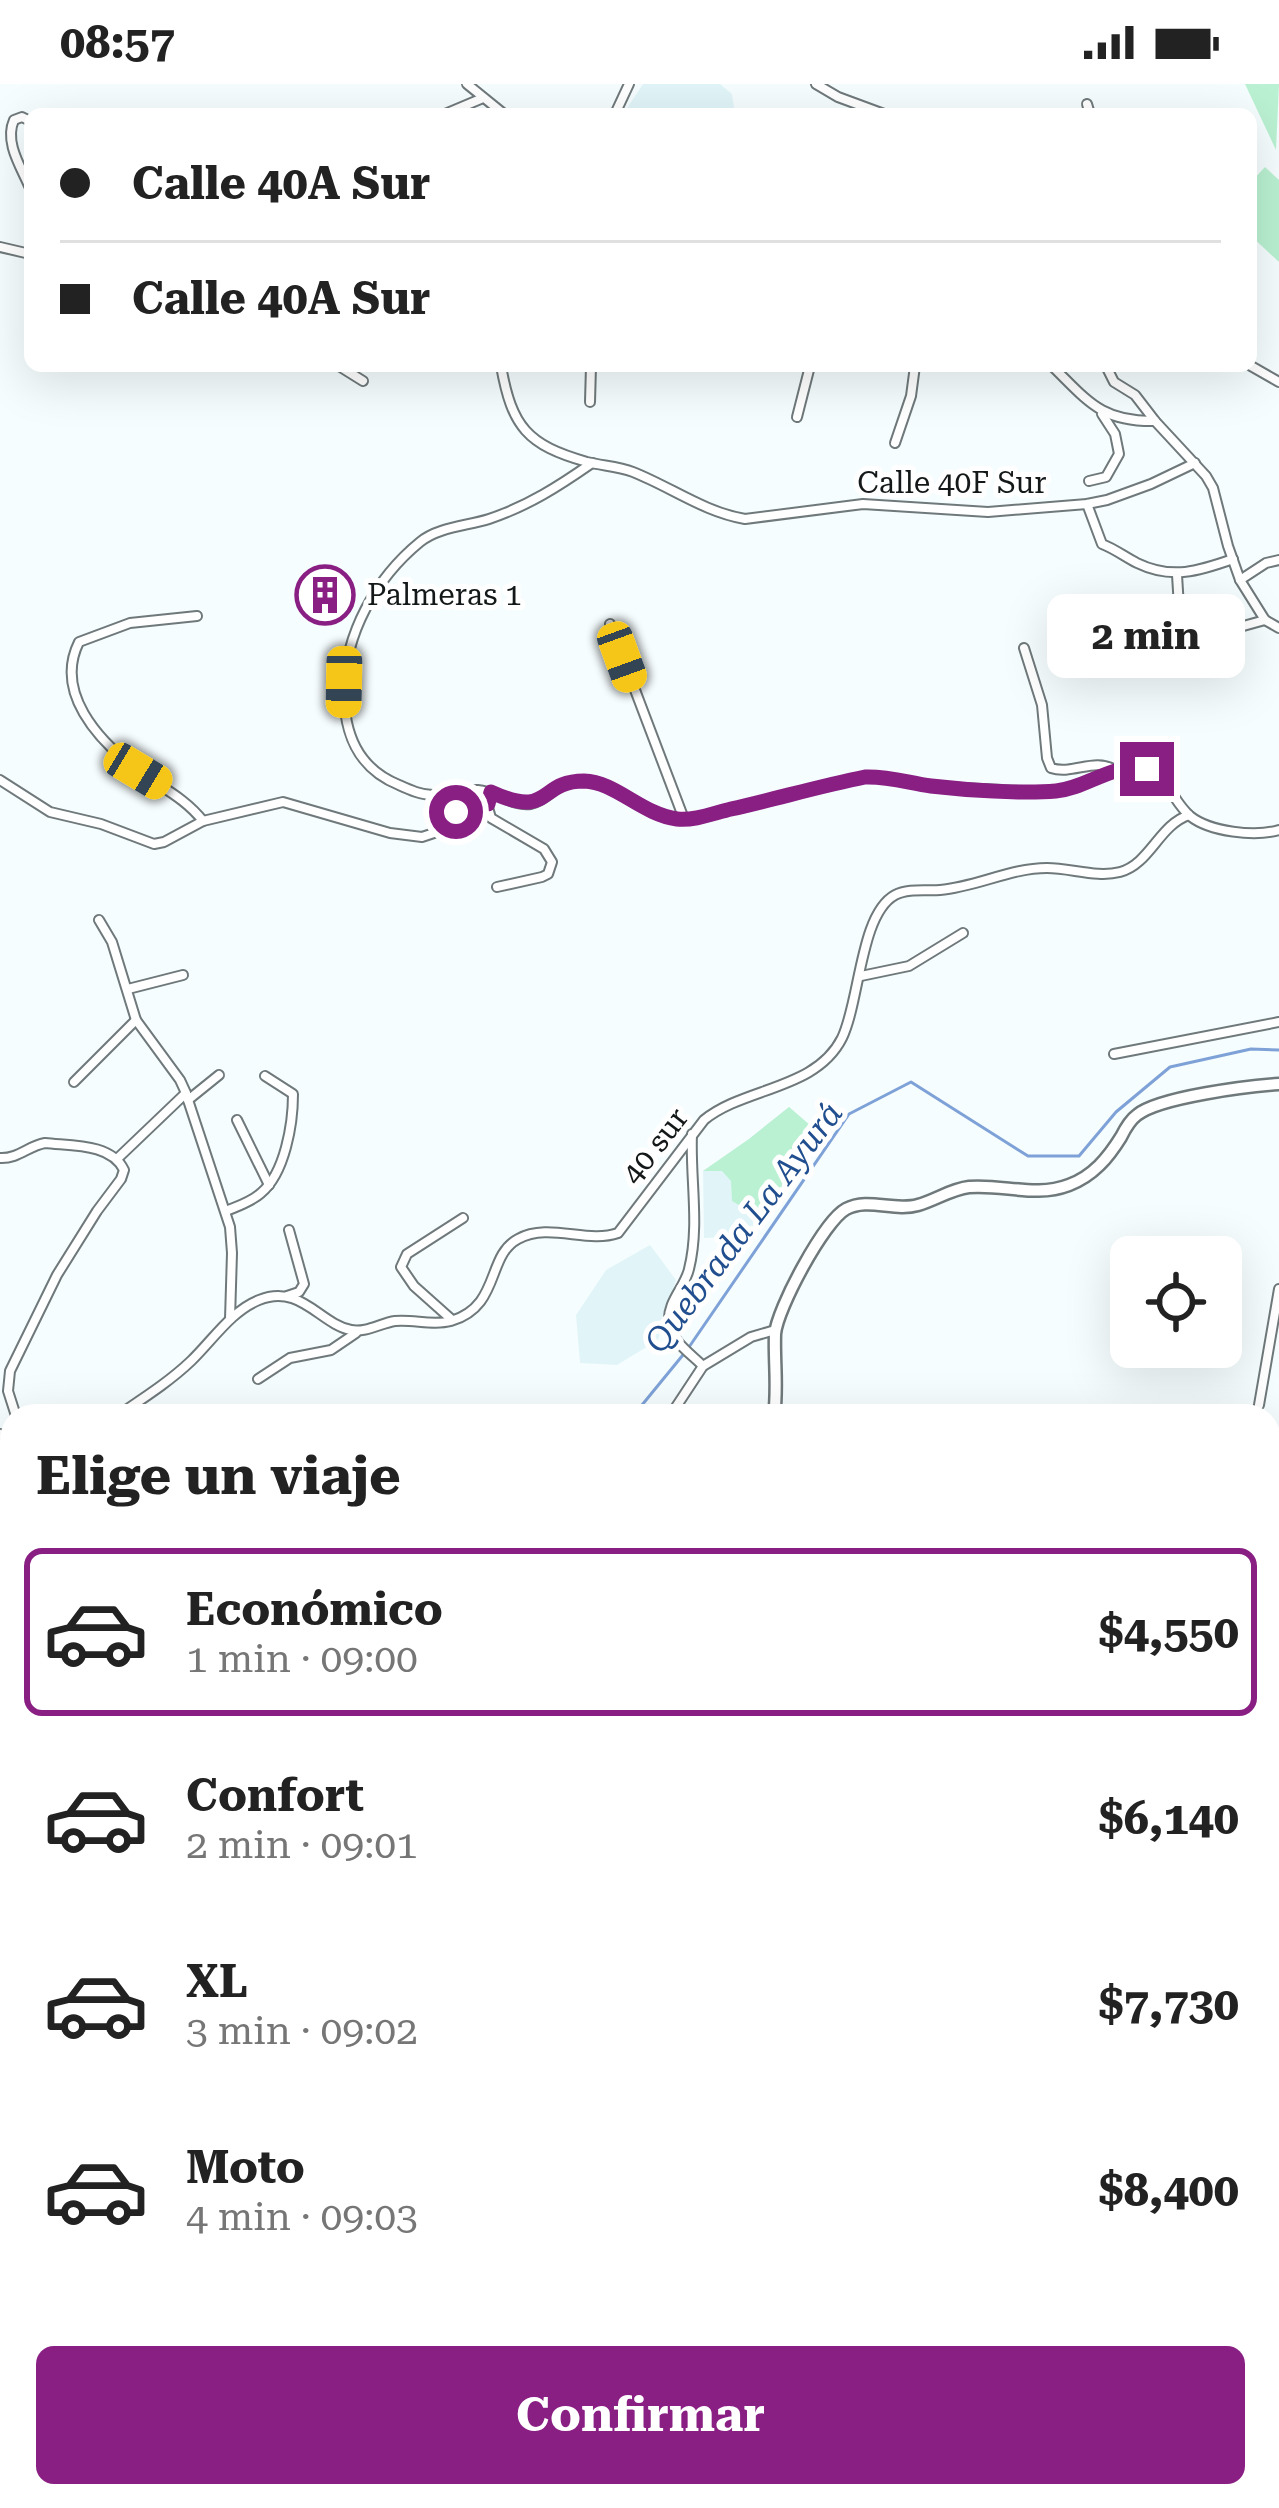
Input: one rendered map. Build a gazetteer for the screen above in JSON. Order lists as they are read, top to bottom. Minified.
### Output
{"streets":{"street":["Calle 40F Sur","40 sur"]},"water":["Quebrada La Ayurá"],"places":{"building":["Palmeras 1"]},"page":{"status":"08:57","banner":["Calle 40A Sur","Calle 40A Sur"],"bubble":"2 min","heading":"Elige un viaje","list":[{"name":"Económico","note":"1 min · 09:00","value":"$4,550"},{"name":"Confort","note":"2 min · 09:01","value":"$6,140"},{"name":"XL","note":"3 min · 09:02","value":"$7,730"},{"name":"Moto","note":"4 min · 09:03","value":"$8,400"}],"buttons":"Confirmar"}}
